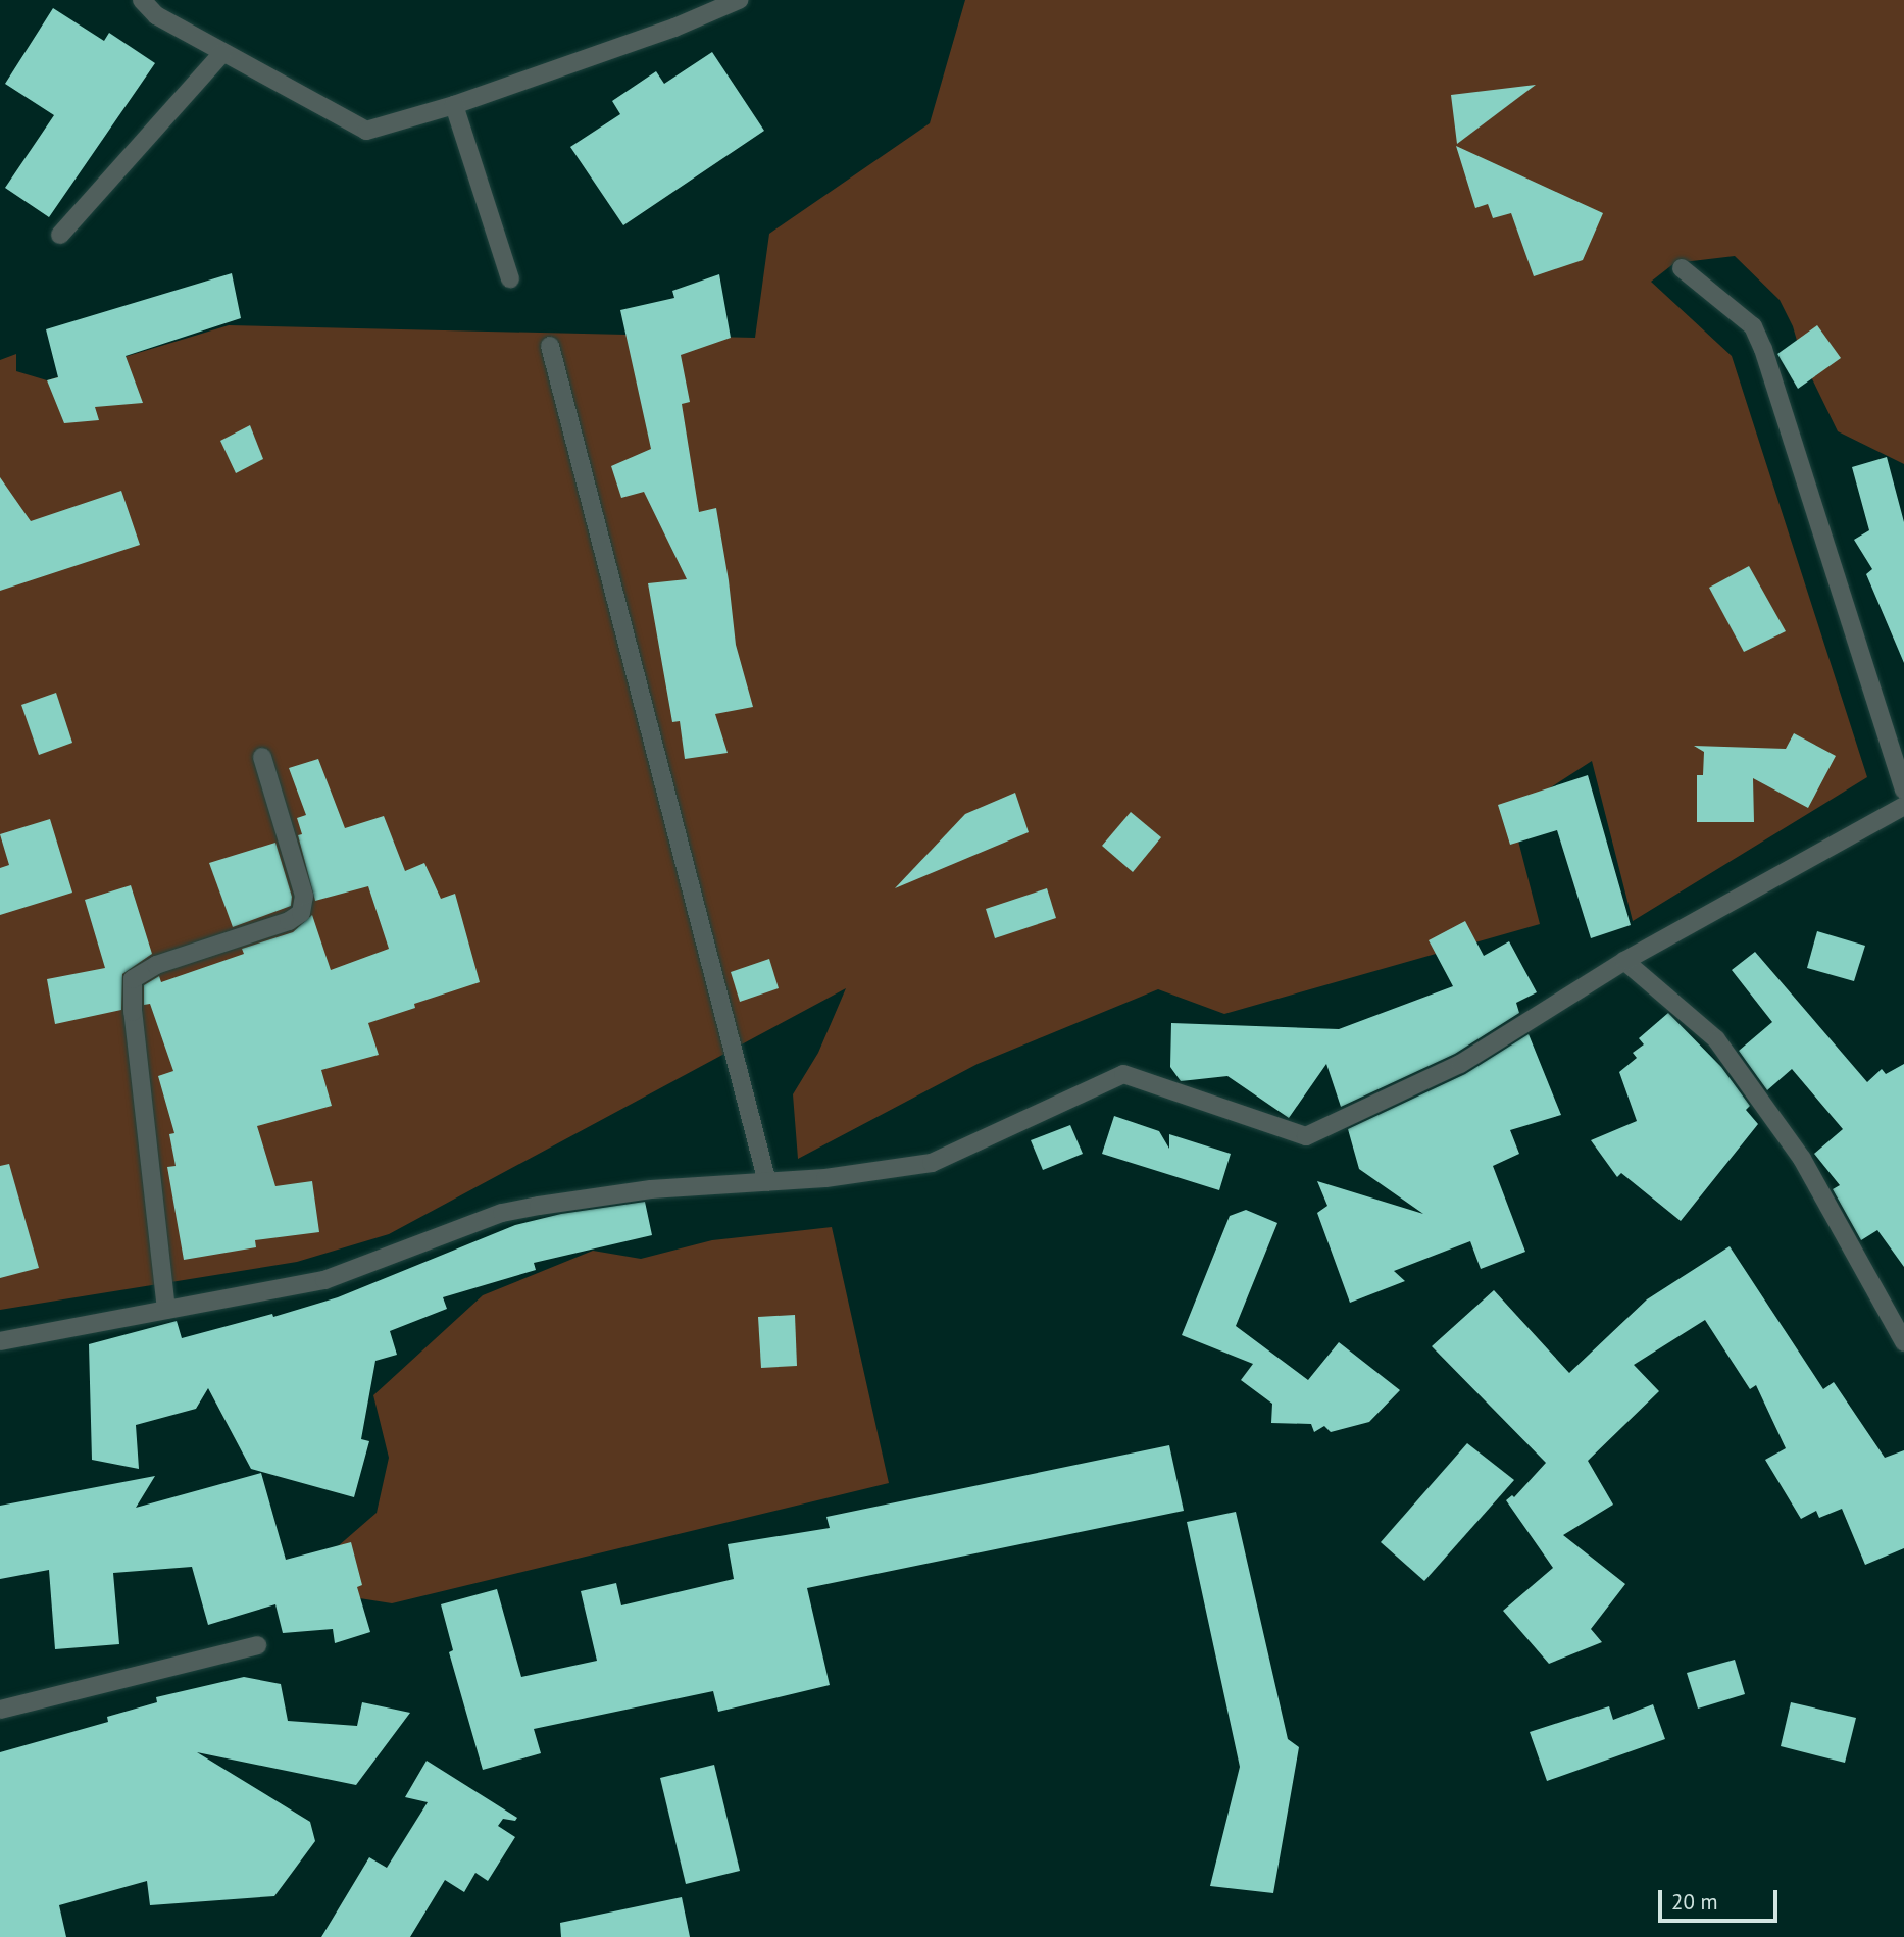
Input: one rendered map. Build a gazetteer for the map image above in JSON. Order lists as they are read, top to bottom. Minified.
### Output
{"scale_bar":"20 m"}
